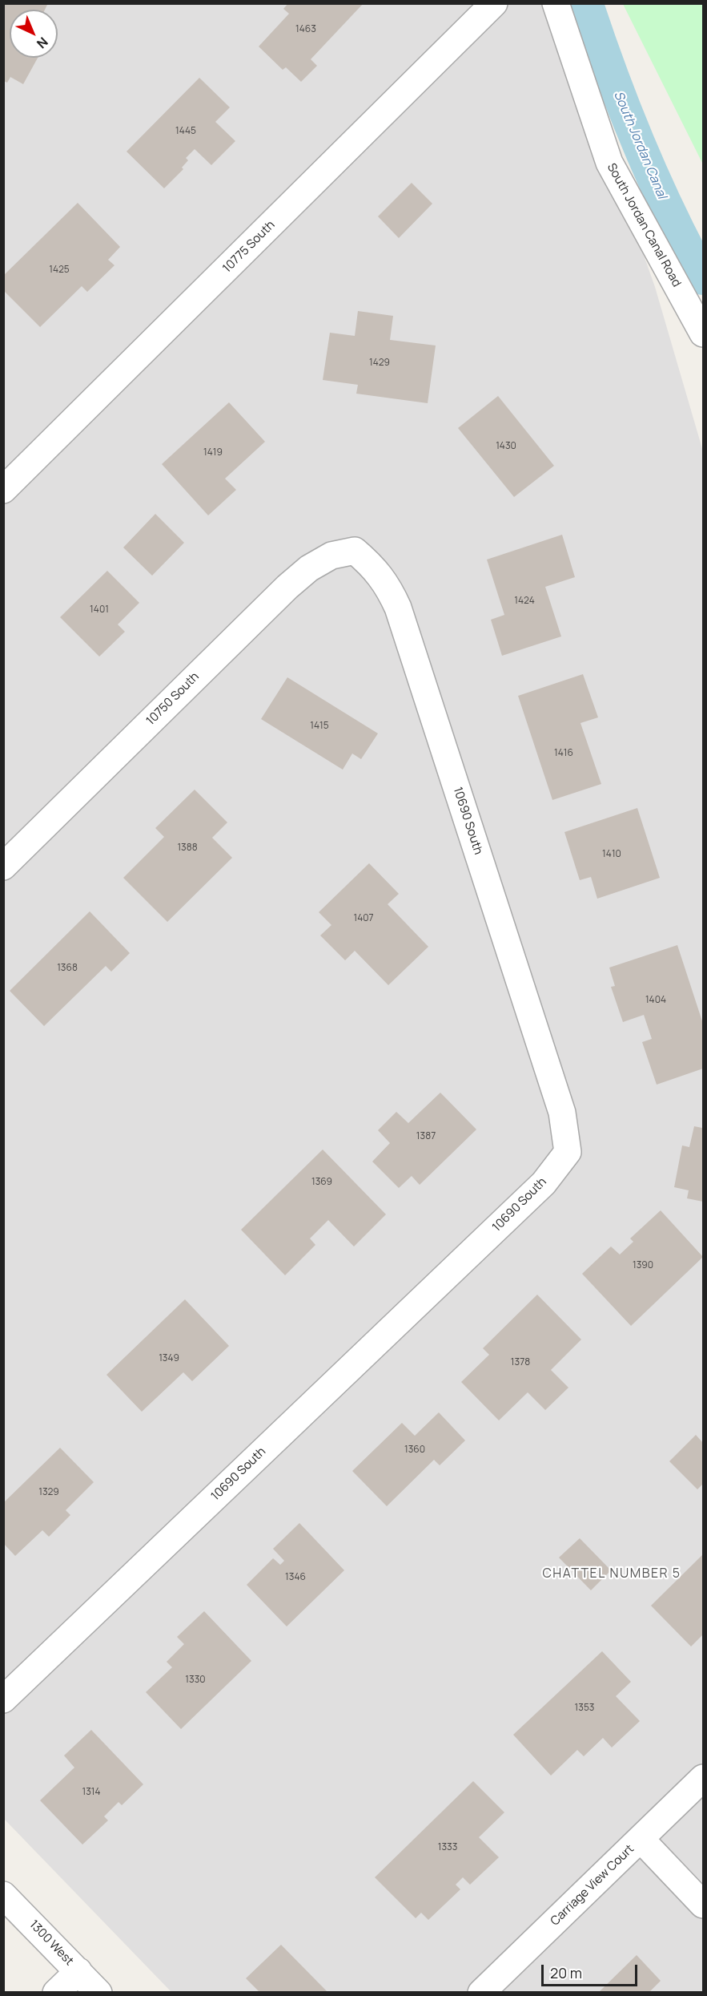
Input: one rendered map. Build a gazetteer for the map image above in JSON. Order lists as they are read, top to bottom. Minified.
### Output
{"streets":{"street":["South Jordan Canal Road","10775 South","10750 South","10690 South","Carriage View Court","1300 West"]},"crossings":[["10750 South","10690 South"]],"districts":["CHATTEL NUMBER 5"],"water":["South Jordan Canal"],"house_numbers":["1463","1445","1425","1429","1430","1419","1424","1401","1415","1416","1388","1410","1407","1368","1404","1387","1369","1390","1349","1378","1360","1329","1346","1330","1353","1314","1333"],"scale_bar":"20 m","north":"bottom right"}
